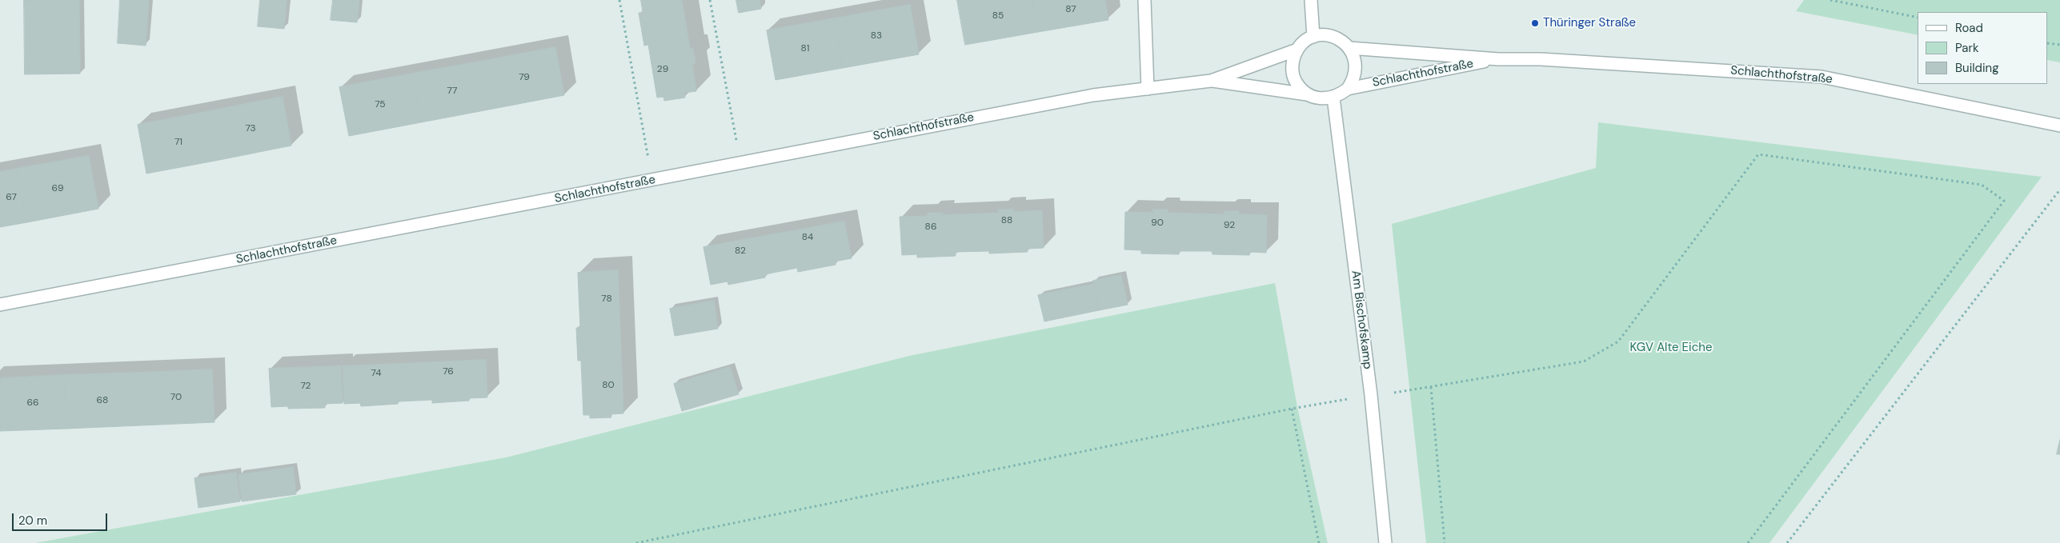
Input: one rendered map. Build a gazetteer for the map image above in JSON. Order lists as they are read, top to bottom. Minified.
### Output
{"streets":{"street":["Schlachthofstraße","Am Bischofskamp"]},"crossings":[["Schlachthofstraße","Am Bischofskamp"]],"parks":["KGV Alte Eiche"],"places":["Thüringer Straße"],"house_numbers":["87","85","83","81","29","79","77","75","73","71","69","67","88","90","92","86","84","82","78","76","74","80","72","70","68","66"],"legend":["Road","Park","Building"],"scale_bar":"20 m"}
